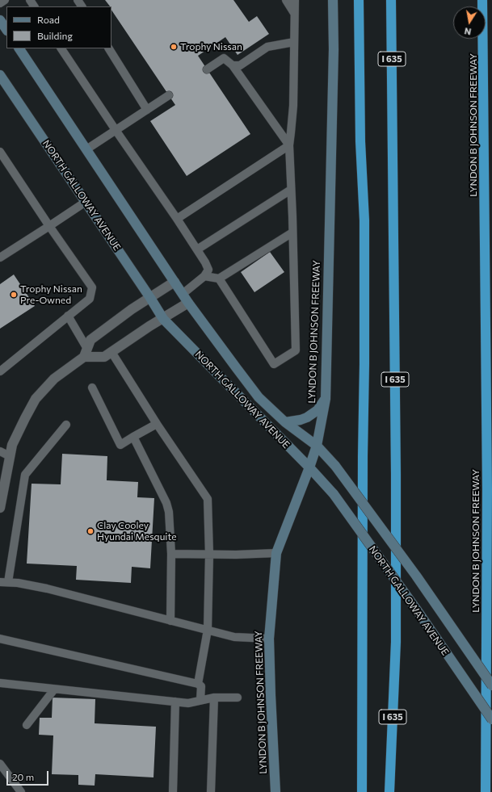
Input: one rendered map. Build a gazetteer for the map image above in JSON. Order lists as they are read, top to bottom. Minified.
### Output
{"streets":{"highway":["I 635","LYNDON B JOHNSON FREEWAY"],"main road":["NORTH GALLOWAY AVENUE"]},"crossings":[["LYNDON B JOHNSON FREEWAY","NORTH GALLOWAY AVENUE"]],"places":["Trophy Nissan","Trophy Nissan Pre-Owned","Clay Cooley Hyundai Mesquite"],"legend":["Road","Building"],"scale_bar":"20 m","north":"bottom"}
